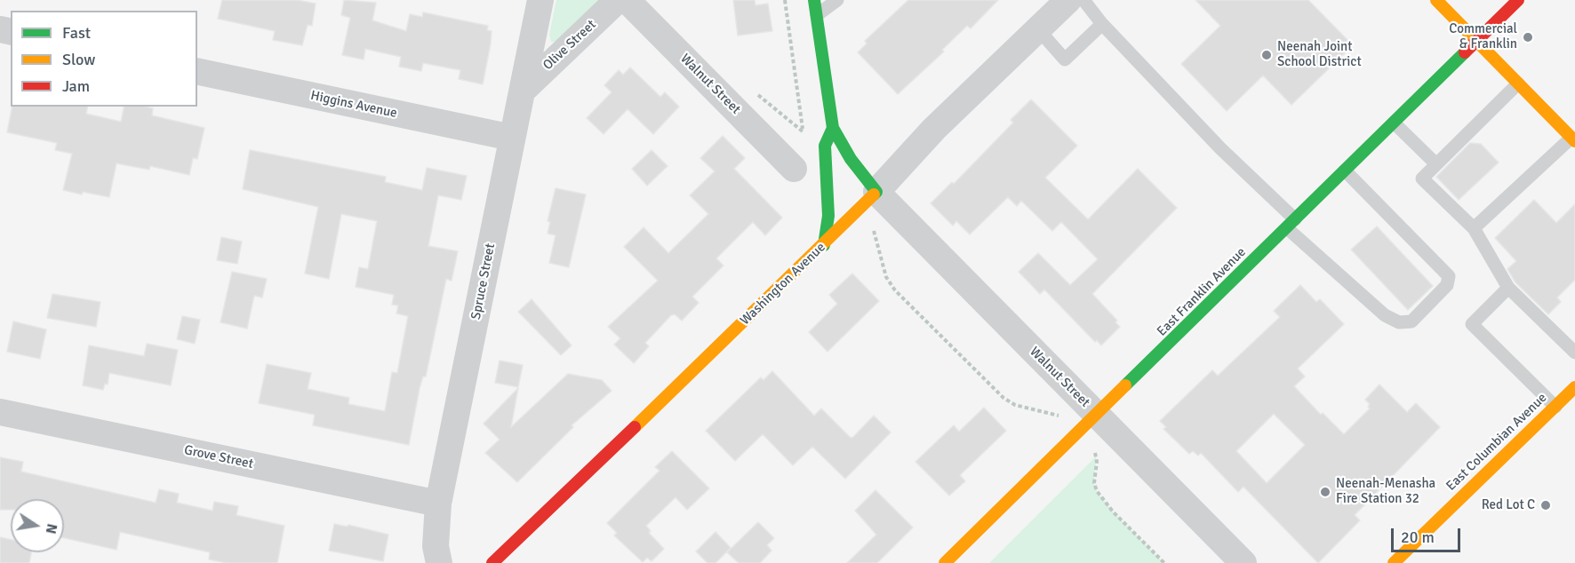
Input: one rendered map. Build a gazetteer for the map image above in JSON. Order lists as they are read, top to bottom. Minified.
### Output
{"streets":{"street":["Olive Street","Walnut Street","Higgins Avenue","Spruce Street","Washington Avenue","East Franklin Avenue","East Columbian Avenue","Grove Street"]},"crossings":[["Olive Street","Spruce Street"],["Walnut Street","Washington Avenue"],["Walnut Street","East Franklin Avenue"],["Higgins Avenue","Spruce Street"],["Spruce Street","Grove Street"]],"places":["Commercial & Franklin","Neenah Joint School District","Neenah-Menasha Fire Station 32","Red Lot C"],"legend":["Fast","Slow","Jam"],"scale_bar":"20 m","north":"right"}
